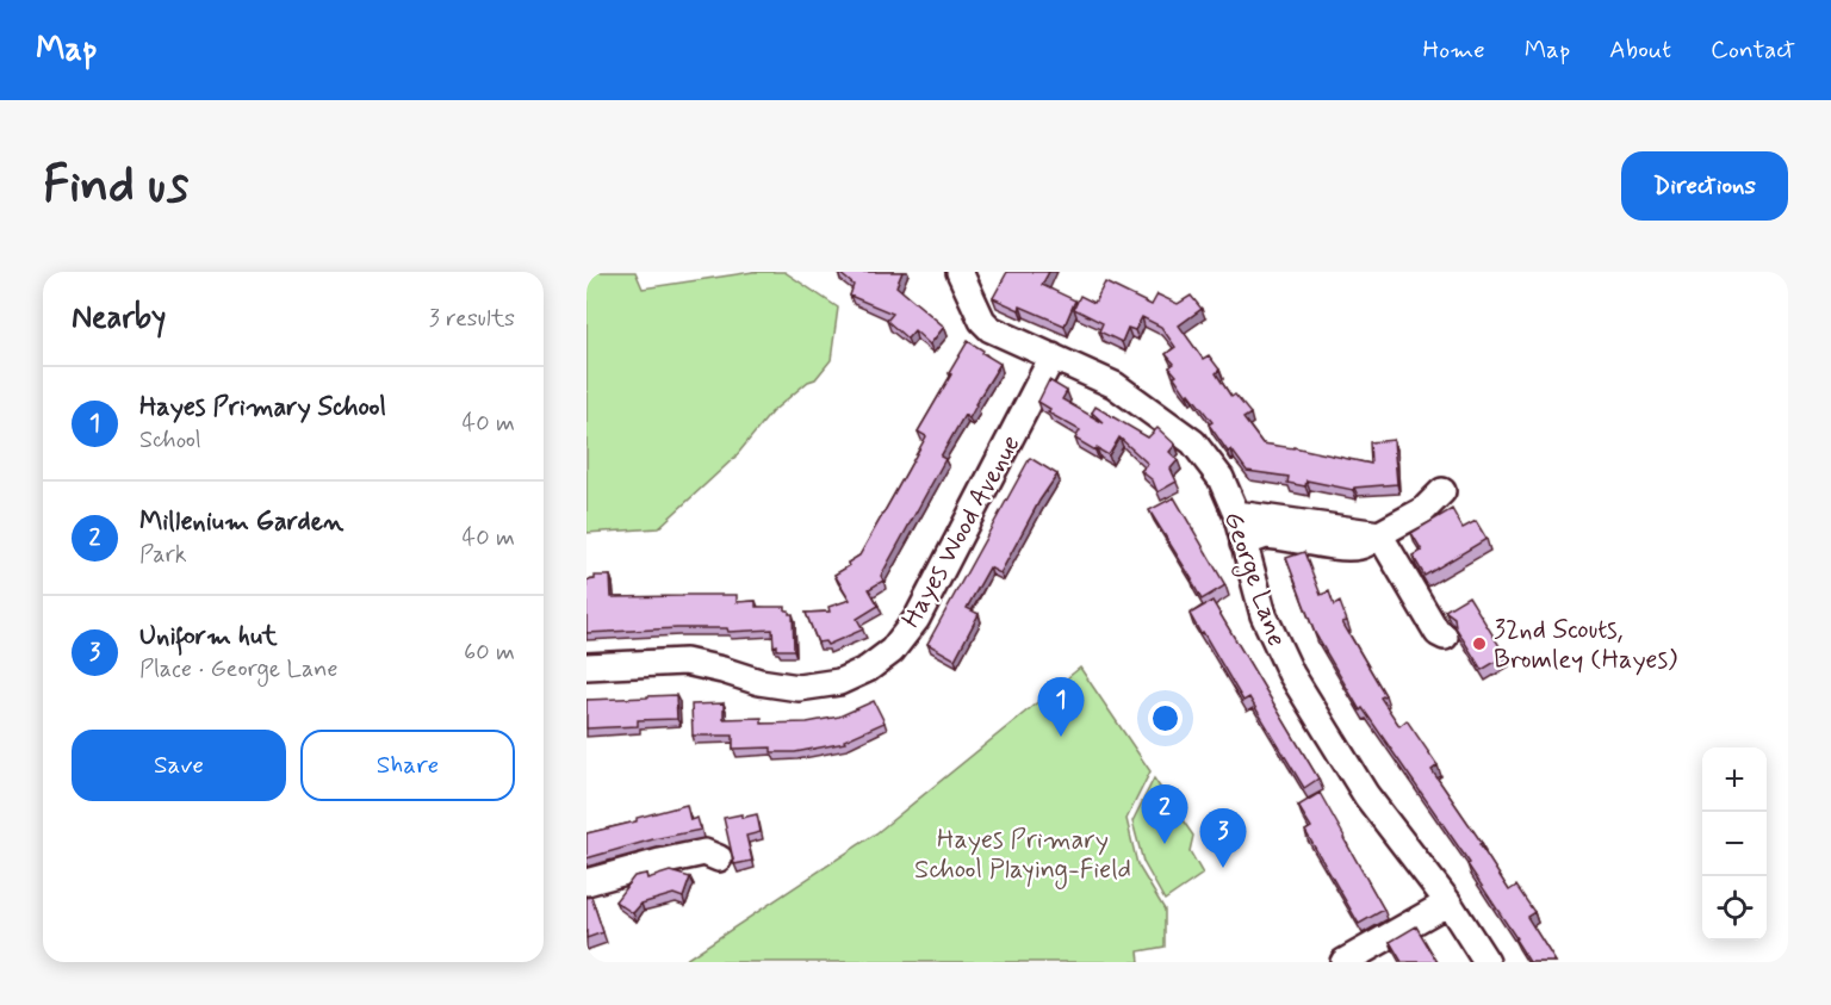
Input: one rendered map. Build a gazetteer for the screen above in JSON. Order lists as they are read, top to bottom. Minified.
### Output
{"streets":{"street":["Hayes Wood Avenue","George Lane"]},"crossings":[["Hayes Wood Avenue","George Lane"]],"parks":["Hayes Primary School Playing-Field"],"places":["32nd Scouts, Bromley (Hayes)"],"page":{"header":"Map","nav":["Home","Map","About","Contact"],"buttons":["Directions",["Save","Share"]],"title":"Find us","heading":["Nearby","3 results"],"list":[{"mark":"1","name":"Hayes Primary School","note":"School","value":"40 m"},{"mark":"2","name":"Millenium Garden","note":"Park","value":"40 m"},{"mark":"3","name":"Uniform hut","note":"Place · George Lane","value":"60 m"}],"pins":["1","2","3"],"map_buttons":["+","−"]}}
